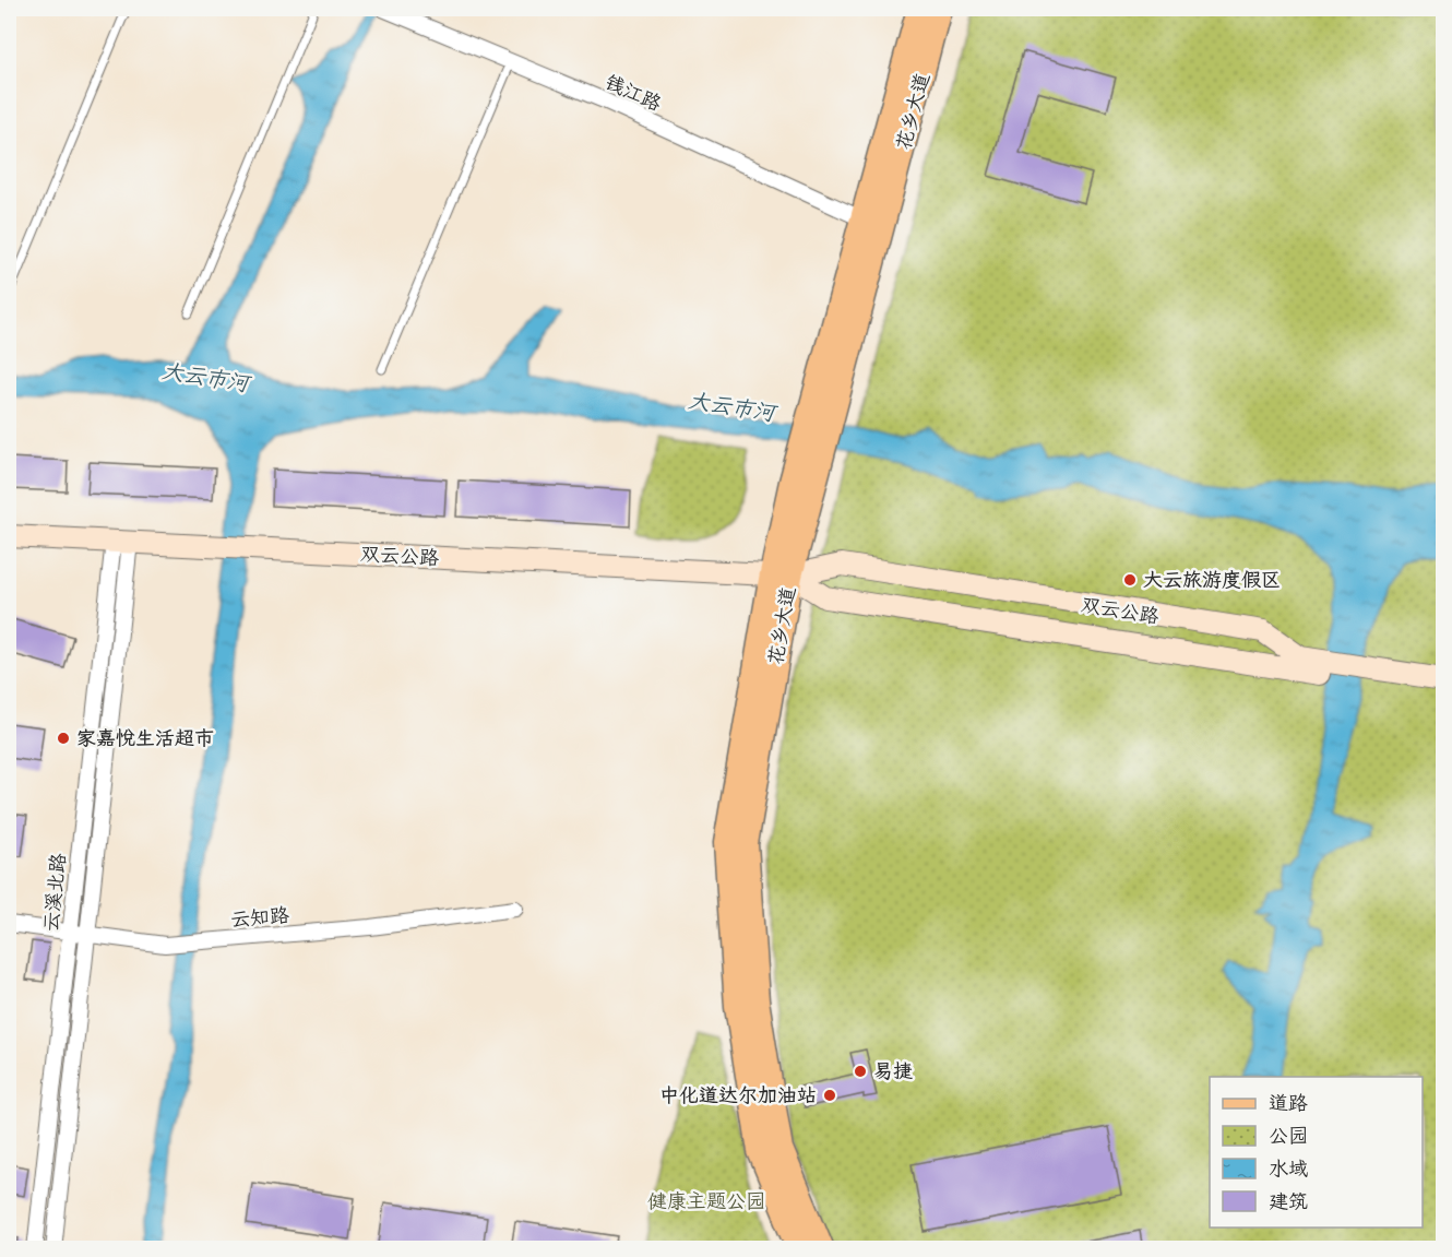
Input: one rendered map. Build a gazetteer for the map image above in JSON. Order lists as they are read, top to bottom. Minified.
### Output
{"streets":{"main road":["花乡大道"],"street":["钱江路","双云公路","云溪北路","云知路"]},"crossings":[["钱江路","花乡大道"],["花乡大道","双云公路"],["双云公路","云溪北路"],["云溪北路","云知路"]],"water":["大云市河"],"parks":["健康主题公园"],"places":["大云旅游度假区","家嘉悦生活超市","易捷","中化道达尔加油站"],"legend":["道路","公园","水域","建筑"]}
